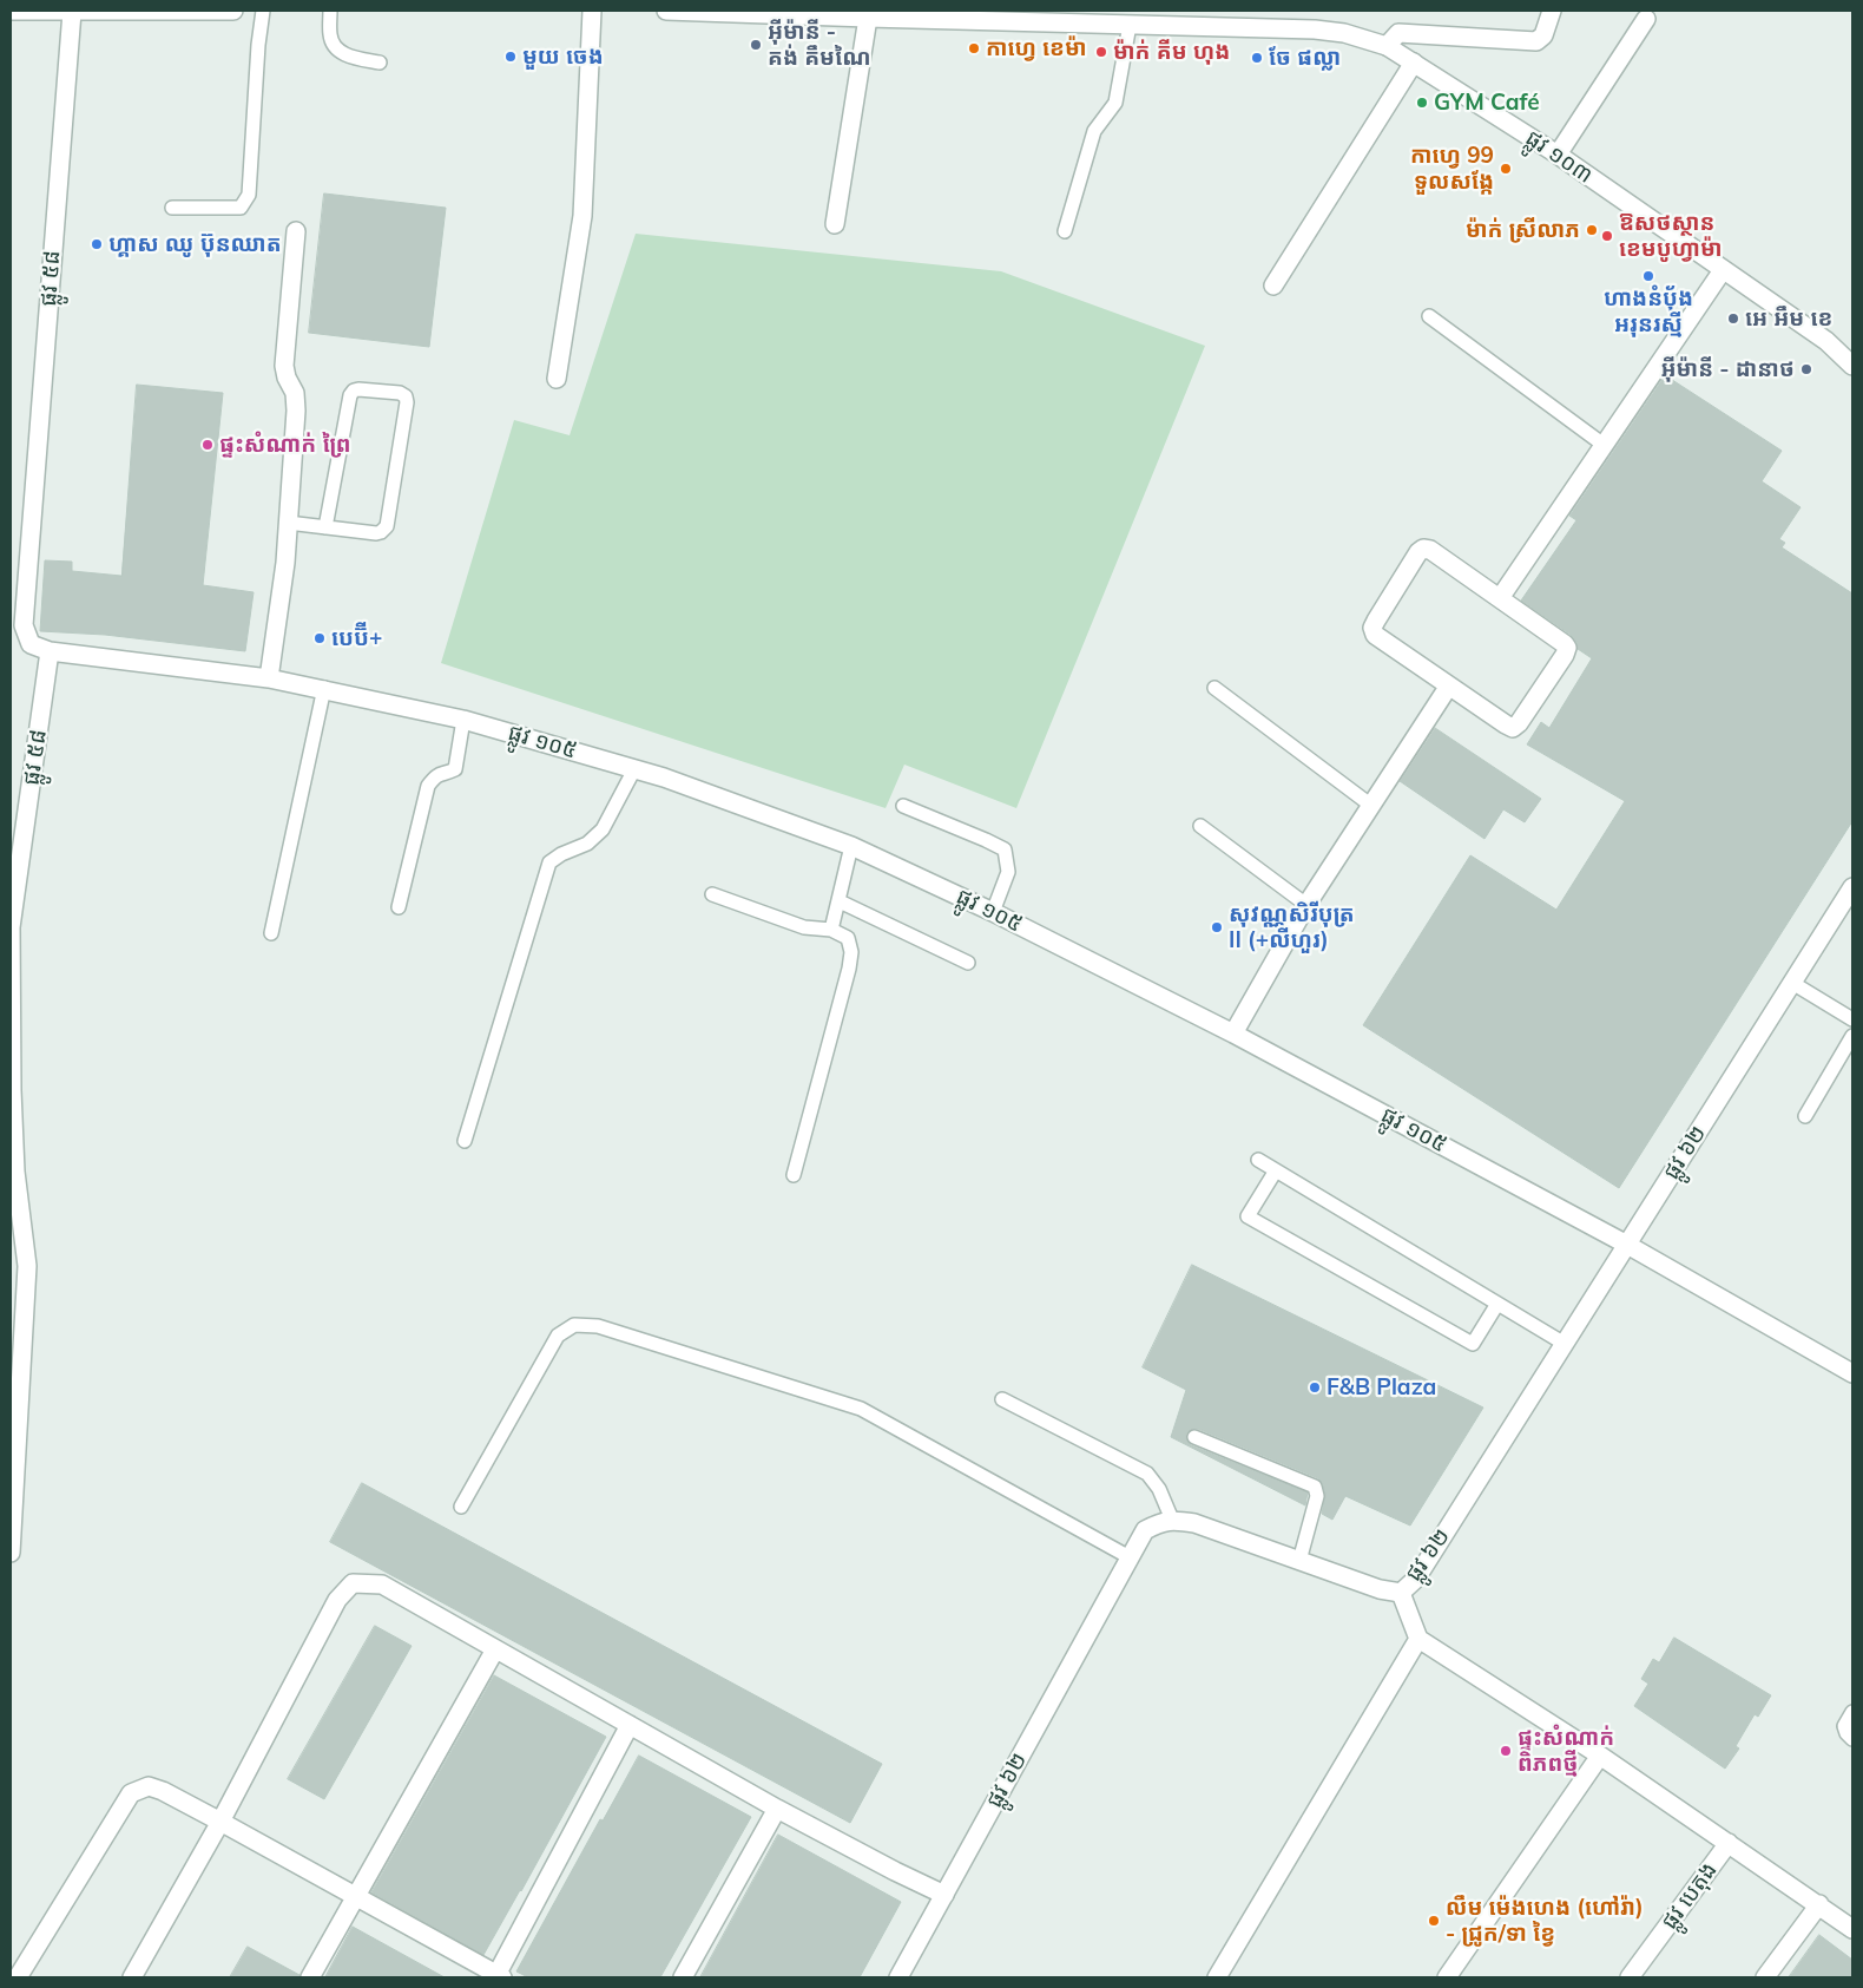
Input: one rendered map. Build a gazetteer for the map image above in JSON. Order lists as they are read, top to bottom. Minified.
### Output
{"streets":{"street":["ផ្លូវ ១០៣","ផ្លូវ ៥៨","ផ្លូវ ១០៥","ផ្លូវ ៦២","ផ្លូវ បេតុង"]},"crossings":[["ផ្លូវ ៥៨","ផ្លូវ ១០៥"],["ផ្លូវ ១០៥","ផ្លូវ ៦២"]],"places":["អ៊ីម៉ានី - គង់ គឹមណៃ","កាហ្វេ ខេម៉ា","ម៉ាក់ គីម ហុង","មួយ ចេង","ចែ ផល្លា","GYM Café","កាហ្វេ 99 ទួលសង្កែ","ម៉ាក់ ស្រីលាភ","ឱសថស្ថាន ខេមបូហ្វាម៉ា","ហ្គាស ឈូ ប៊ុនឈាត","ហាងនំប៉័ង អរុនរស្មី","អេ អឹម ខេ","អ៊ីម៉ានី - ដានាថ","ផ្ទះសំណាក់ ព្រៃ","បេប៊ី+","សុវណ្ណសិរីបុត្រ II (+លីហួរ)","F&B Plaza","ផ្ទះសំណាក់ ពិភពថ្មី","លឹម ម៉េងហេង (ហៅរ៉ា) - ជ្រូក/ទា ខ្វៃ"]}
